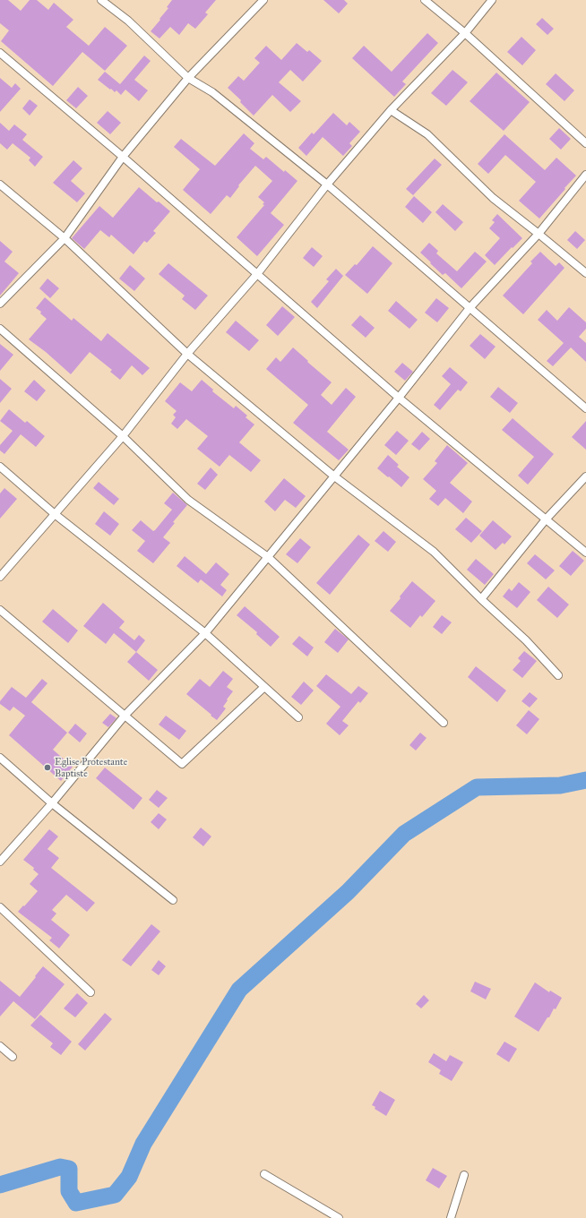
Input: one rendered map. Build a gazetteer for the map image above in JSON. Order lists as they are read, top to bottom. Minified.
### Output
{"places":["Eglise Protestante Baptiste"]}
